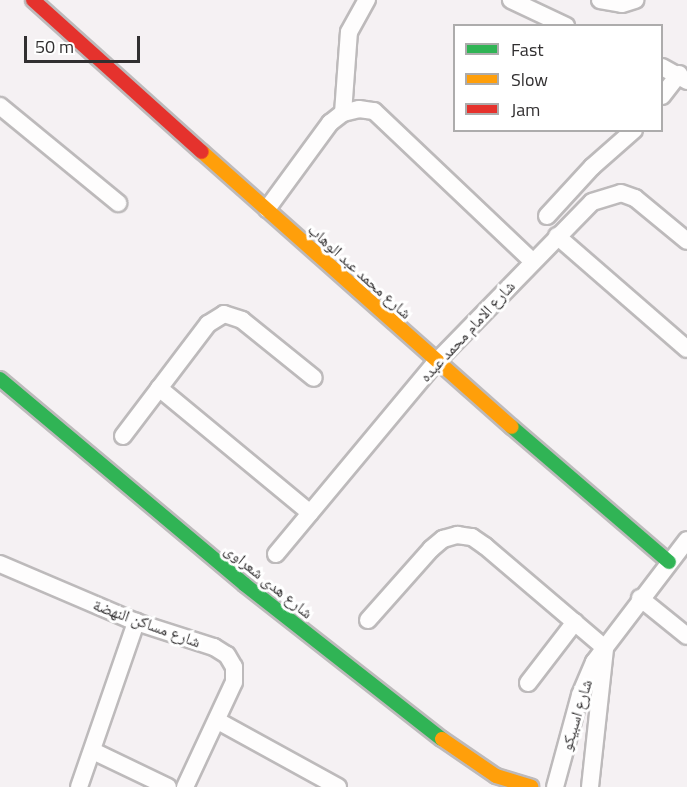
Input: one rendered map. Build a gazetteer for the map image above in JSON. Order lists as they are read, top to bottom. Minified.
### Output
{"streets":{"street":["شارع محمد عبد الوهاب","شارع الامام محمد عبده","شارع هدى شعراوى","شارع مساكن النهضة","شارع اسبيكو"]},"crossings":[["شارع محمد عبد الوهاب","شارع الامام محمد عبده"],["شارع محمد عبد الوهاب","شارع اسبيكو"]],"legend":["Fast","Slow","Jam"],"scale_bar":"50 m"}
